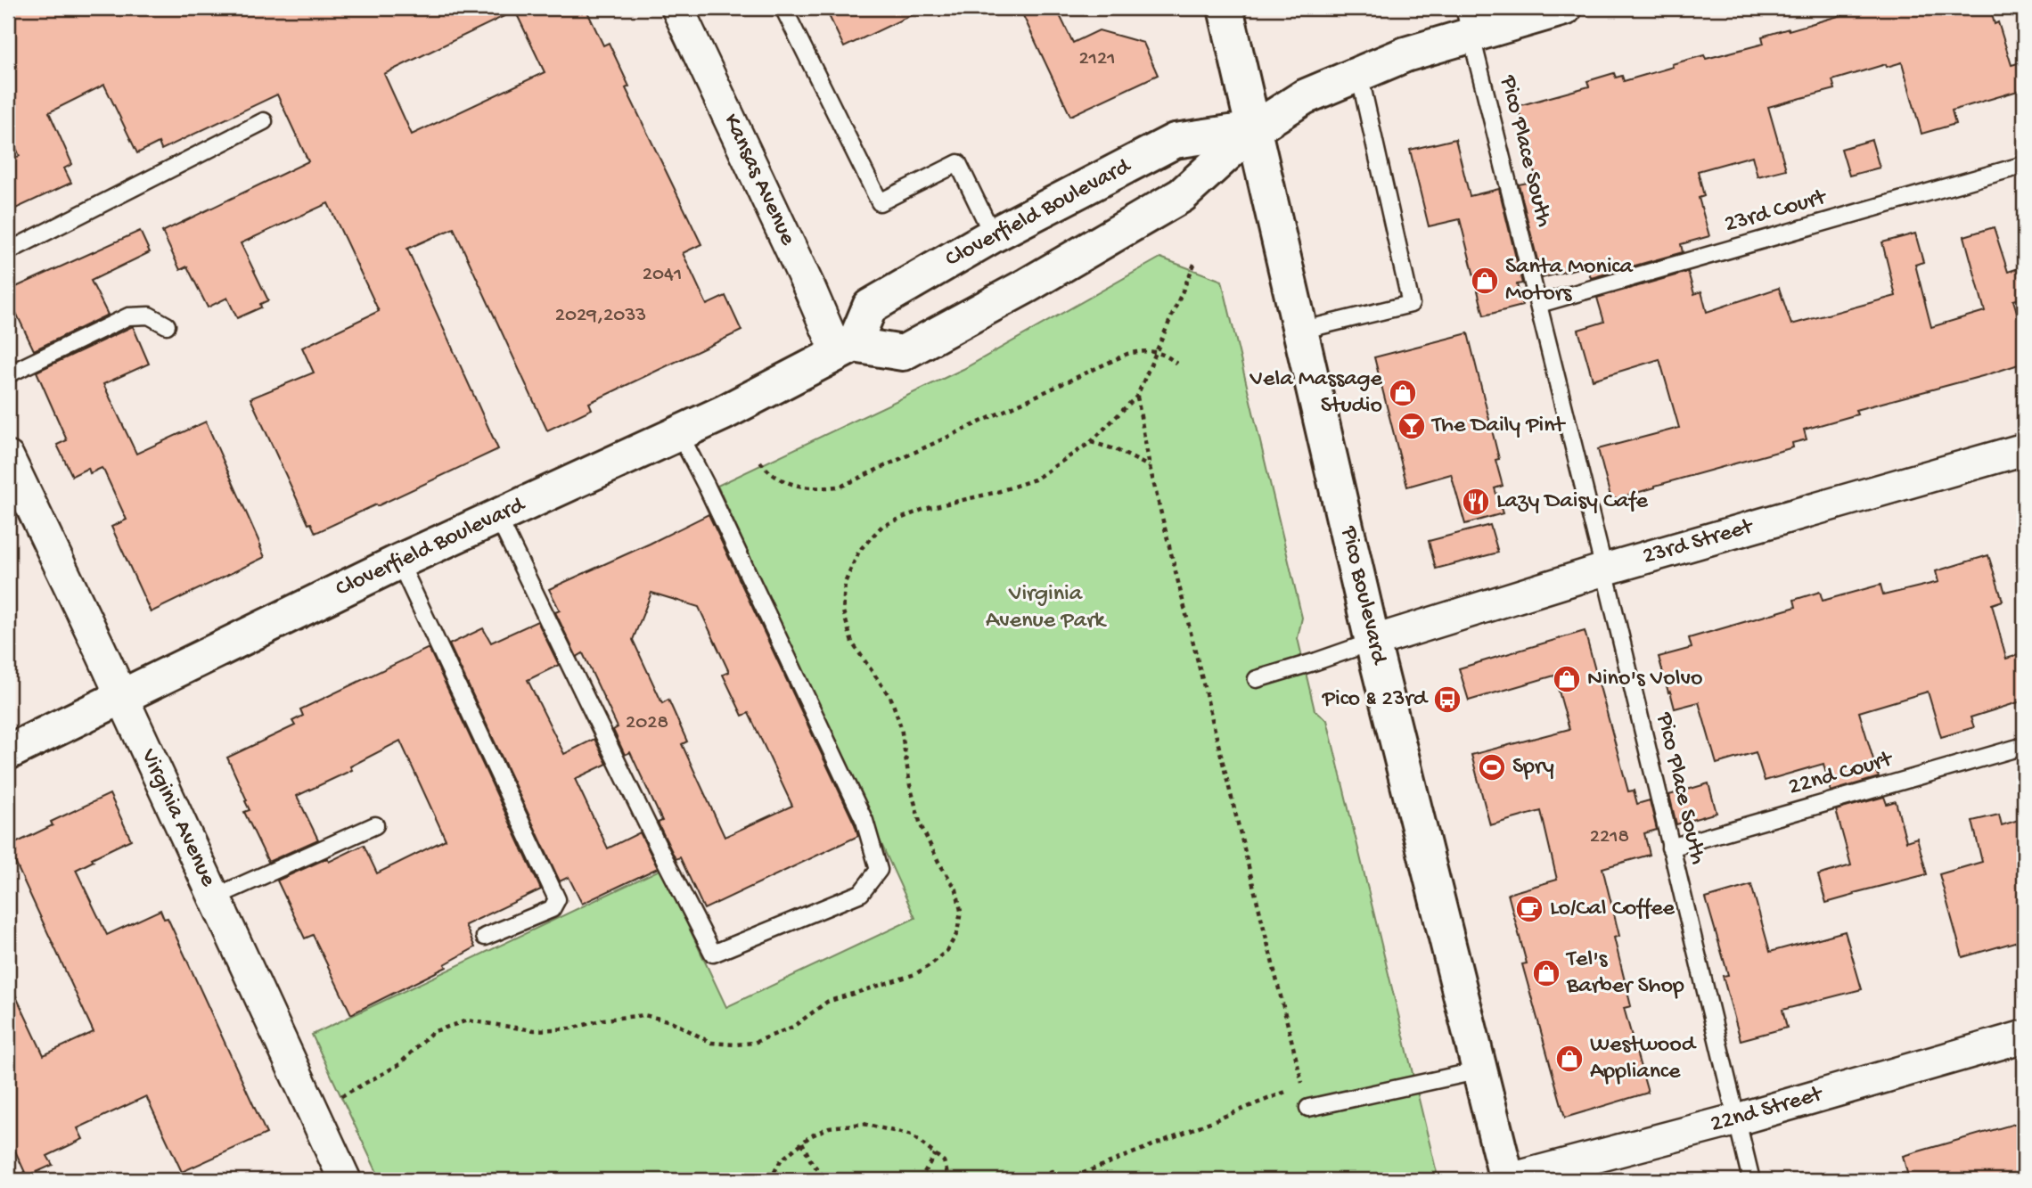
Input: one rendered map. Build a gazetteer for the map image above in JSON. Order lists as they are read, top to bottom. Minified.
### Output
{"streets":{"main road":["Cloverfield Boulevard","Pico Boulevard"],"street":["Kansas Avenue","23rd Street","Virginia Avenue","22nd Street"],"lane":["Pico Place South","23rd Court","22nd Court"]},"crossings":[["Pico Place South","23rd Court"],["Pico Place South","Cloverfield Boulevard"],["Pico Place South","23rd Street"],["Pico Place South","22nd Court"],["Pico Place South","22nd Street"],["Kansas Avenue","Cloverfield Boulevard"],["Cloverfield Boulevard","Pico Boulevard"],["Cloverfield Boulevard","Virginia Avenue"],["23rd Street","Pico Boulevard"],["Pico Boulevard","22nd Street"]],"parks":["Virginia Avenue Park"],"places":{"shop":["Santa Monica Motors","Vela Massage Studio","Nino's Volvo","Tel's Barber Shop","Westwood Appliance"],"bar":["The Daily Pint"],"restaurant":["Lazy Daisy Cafe"],"bus stop":["Pico & 23rd"],"sports":["Spry"],"cafe":["Lo/Cal Coffee"]},"house_numbers":["2121","2041","2029,2033","2028","2218"]}
